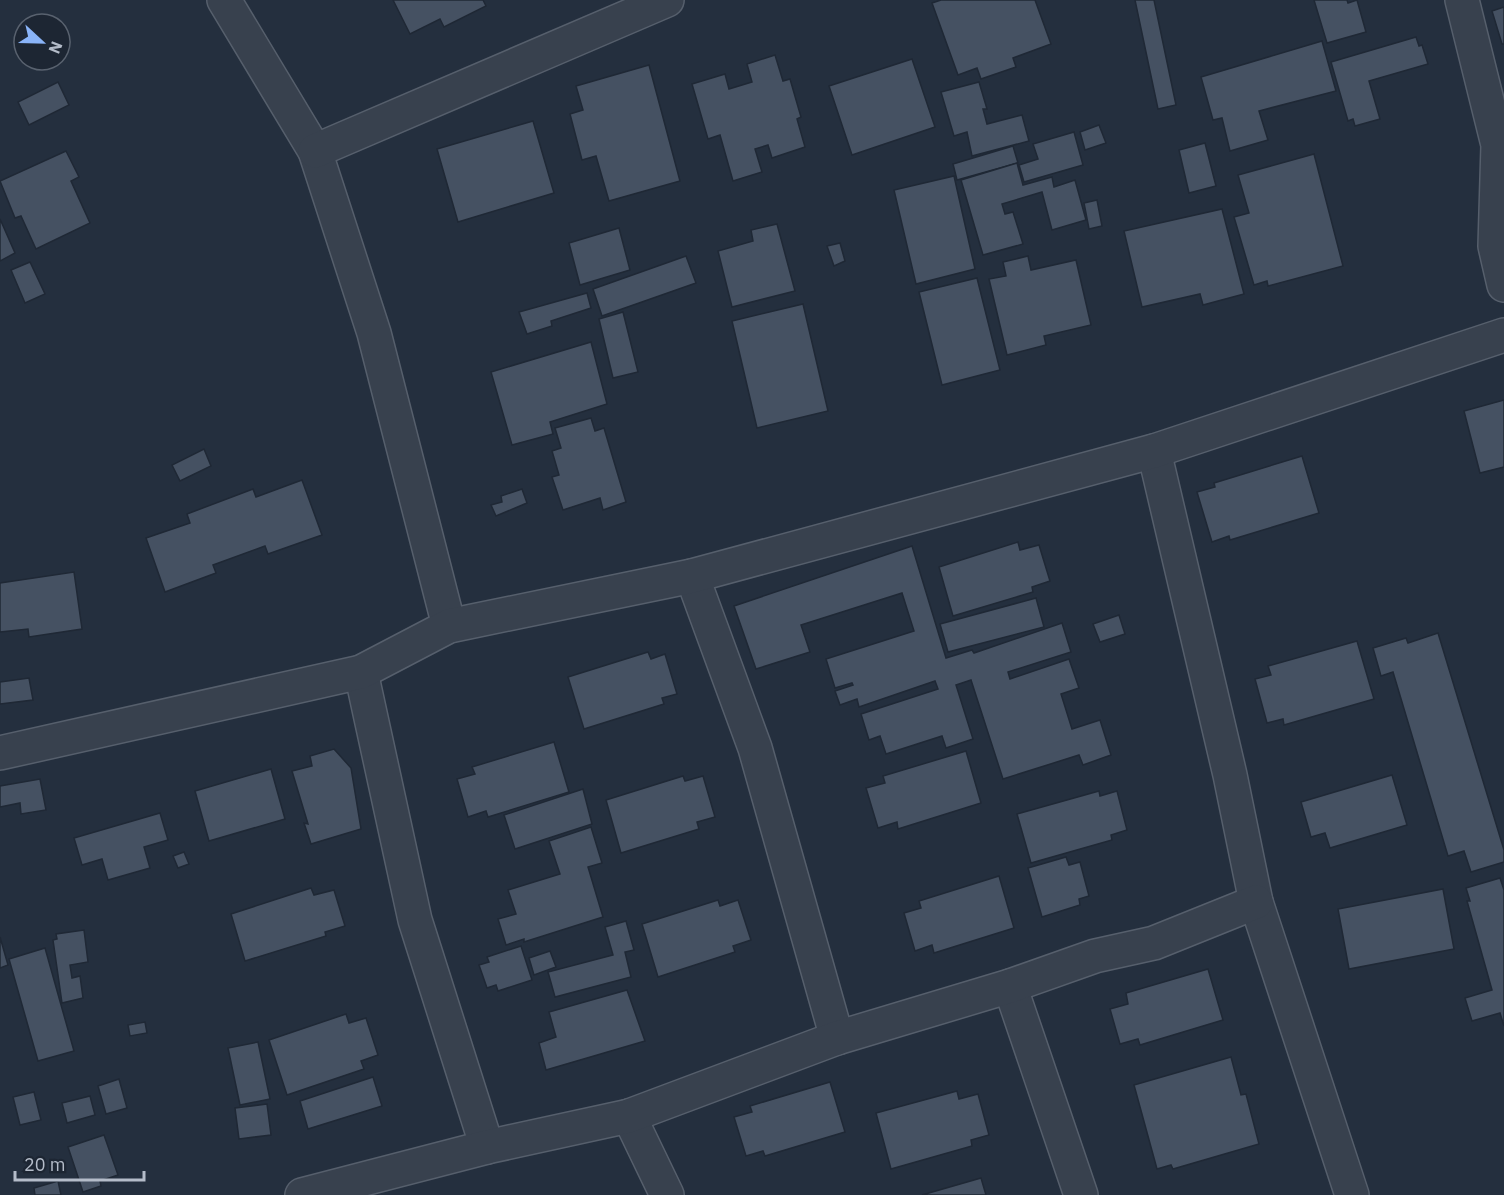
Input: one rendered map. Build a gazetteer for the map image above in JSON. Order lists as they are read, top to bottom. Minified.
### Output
{"scale_bar":"20 m","north":"right"}
